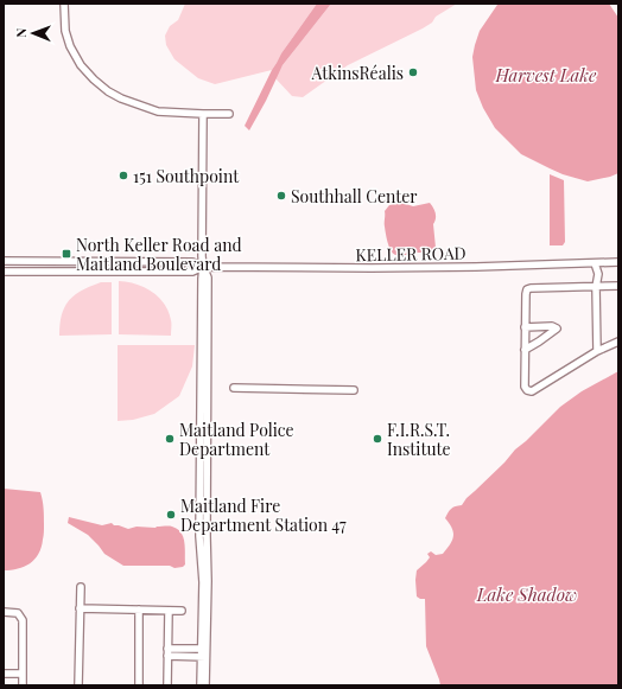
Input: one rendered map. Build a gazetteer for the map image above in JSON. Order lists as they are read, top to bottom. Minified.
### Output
{"streets":{"street":["KELLER ROAD"]},"water":["Harvest Lake","Lake Shadow"],"places":{"other":["AtkinsRéalis","151 Southpoint","Southhall Center","Maitland Police Department","F.I.R.S.T. Institute","Maitland Fire Department Station 47"],"transit":["North Keller Road and Maitland Boulevard"]},"north":"left"}
